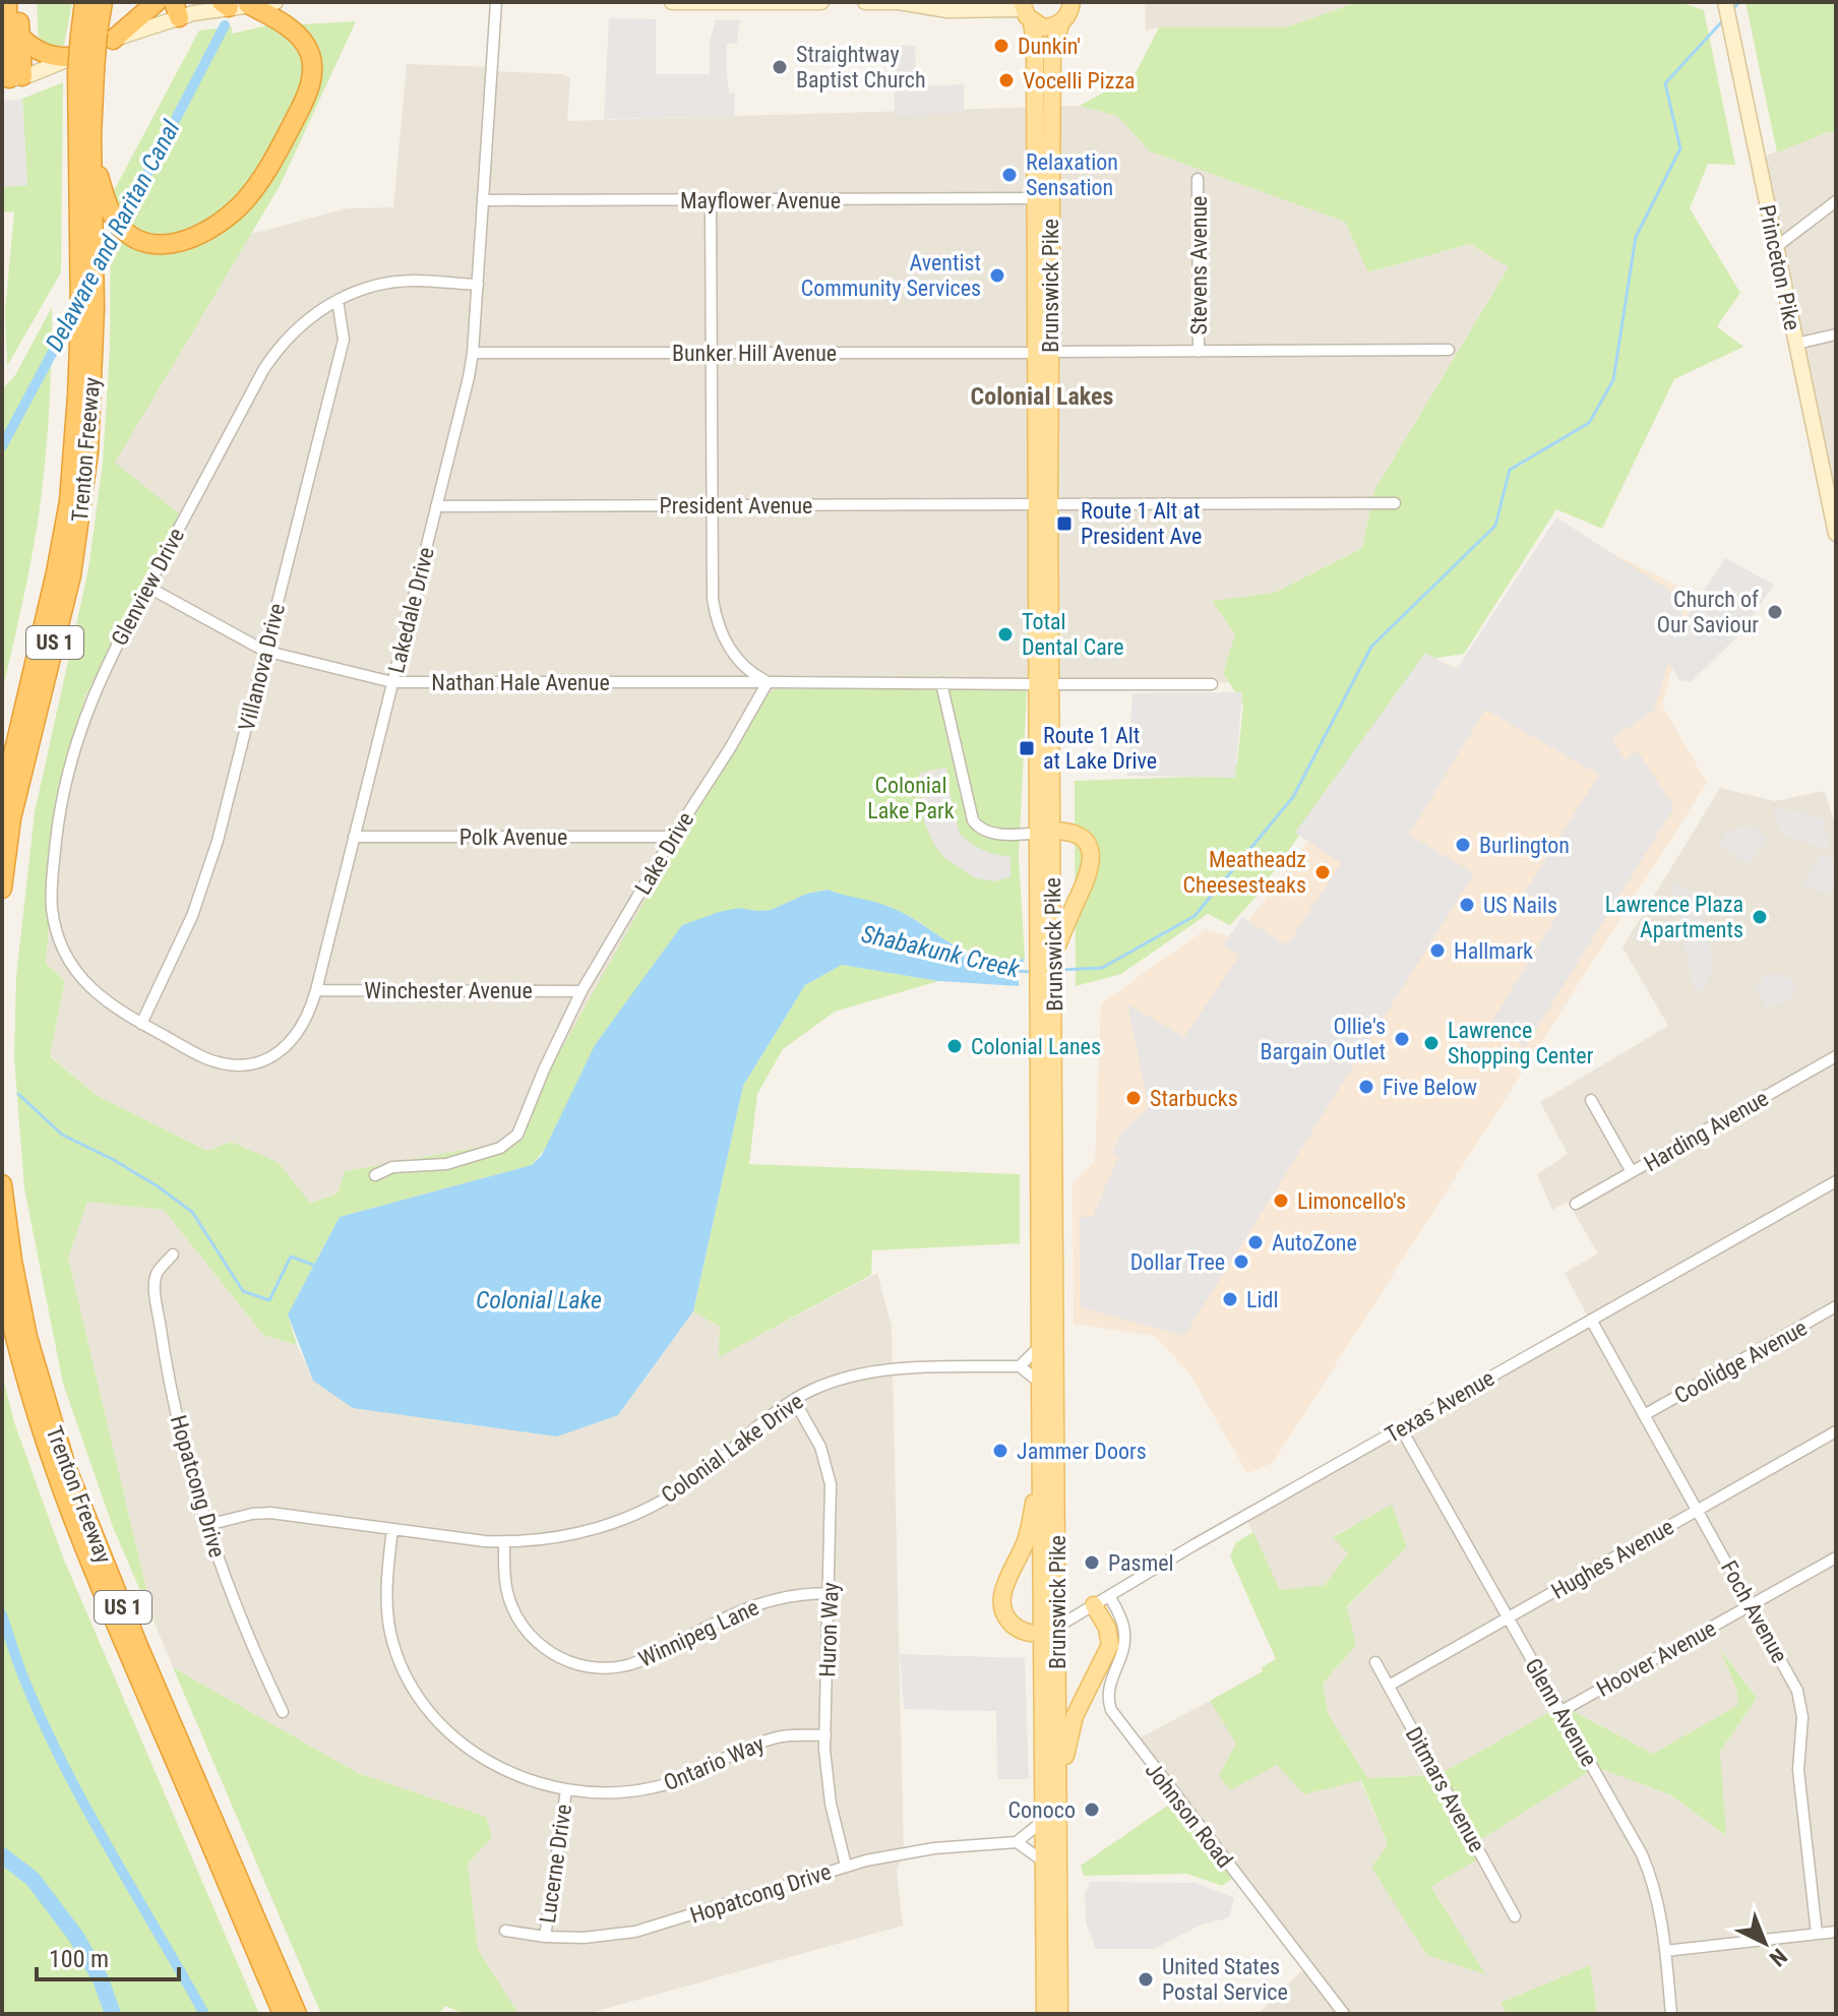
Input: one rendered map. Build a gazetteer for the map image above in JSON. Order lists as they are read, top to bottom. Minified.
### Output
{"streets":{"highway":["Trenton Freeway","US 1"],"main road":["Princeton Pike","Brunswick Pike"],"street":["Mayflower Avenue","Stevens Avenue","Bunker Hill Avenue","President Avenue","Glenview Drive","Lakedale Drive","Villanova Drive","Nathan Hale Avenue","Polk Avenue","Lake Drive","Winchester Avenue","Harding Avenue","Coolidge Avenue","Texas Avenue","Colonial Lake Drive","Hopatcong Drive","Hughes Avenue","Foch Avenue","Huron Way","Winnipeg Lane","Hoover Avenue","Glenn Avenue","Ontario Way","Ditmars Avenue","Johnson Road","Lucerne Drive"]},"crossings":[["Mayflower Avenue","Brunswick Pike"],["Mayflower Avenue","Lakedale Drive"],["Stevens Avenue","Bunker Hill Avenue"],["Brunswick Pike","Bunker Hill Avenue"],["Brunswick Pike","President Avenue"],["Brunswick Pike","Texas Avenue"],["Bunker Hill Avenue","Lakedale Drive"],["President Avenue","Lakedale Drive"],["Glenview Drive","Lakedale Drive"],["Glenview Drive","Villanova Drive"],["Glenview Drive","Nathan Hale Avenue"],["Lakedale Drive","Villanova Drive"],["Lakedale Drive","Nathan Hale Avenue"],["Lakedale Drive","Polk Avenue"],["Lakedale Drive","Winchester Avenue"],["Villanova Drive","Nathan Hale Avenue"],["Nathan Hale Avenue","Lake Drive"],["Polk Avenue","Lake Drive"],["Lake Drive","Winchester Avenue"],["Coolidge Avenue","Foch Avenue"],["Texas Avenue","Foch Avenue"],["Texas Avenue","Glenn Avenue"],["Texas Avenue","Johnson Road"],["Colonial Lake Drive","Hopatcong Drive"],["Colonial Lake Drive","Huron Way"],["Colonial Lake Drive","Winnipeg Lane"],["Colonial Lake Drive","Ontario Way"],["Hopatcong Drive","Huron Way"],["Hopatcong Drive","Lucerne Drive"],["Hughes Avenue","Foch Avenue"],["Hughes Avenue","Glenn Avenue"],["Hughes Avenue","Ditmars Avenue"],["Foch Avenue","Hoover Avenue"],["Huron Way","Winnipeg Lane"],["Huron Way","Ontario Way"],["Hoover Avenue","Glenn Avenue"],["Ontario Way","Lucerne Drive"]],"districts":["Colonial Lakes"],"water":["Delaware and Raritan Canal","Shabakunk Creek","Colonial Lake"],"parks":["Colonial Lake Park"],"places":{"other":["Dunkin'","Straightway Baptist Church","Vocelli Pizza","Relaxation Sensation","Aventist Community Services","Church of Our Saviour","Total Dental Care","Burlington","Meatheadz Cheesesteaks","US Nails","Lawrence Plaza Apartments","Hallmark","Ollie's Bargain Outlet","Lawrence Shopping Center","Colonial Lanes","Five Below","Starbucks","Limoncello's","AutoZone","Dollar Tree","Lidl","Jammer Doors","Pasmel","Conoco","United States Postal Service"],"transit":["Route 1 Alt at President Ave","Route 1 Alt at Lake Drive"]},"scale_bar":"100 m","north":"bottom right"}
